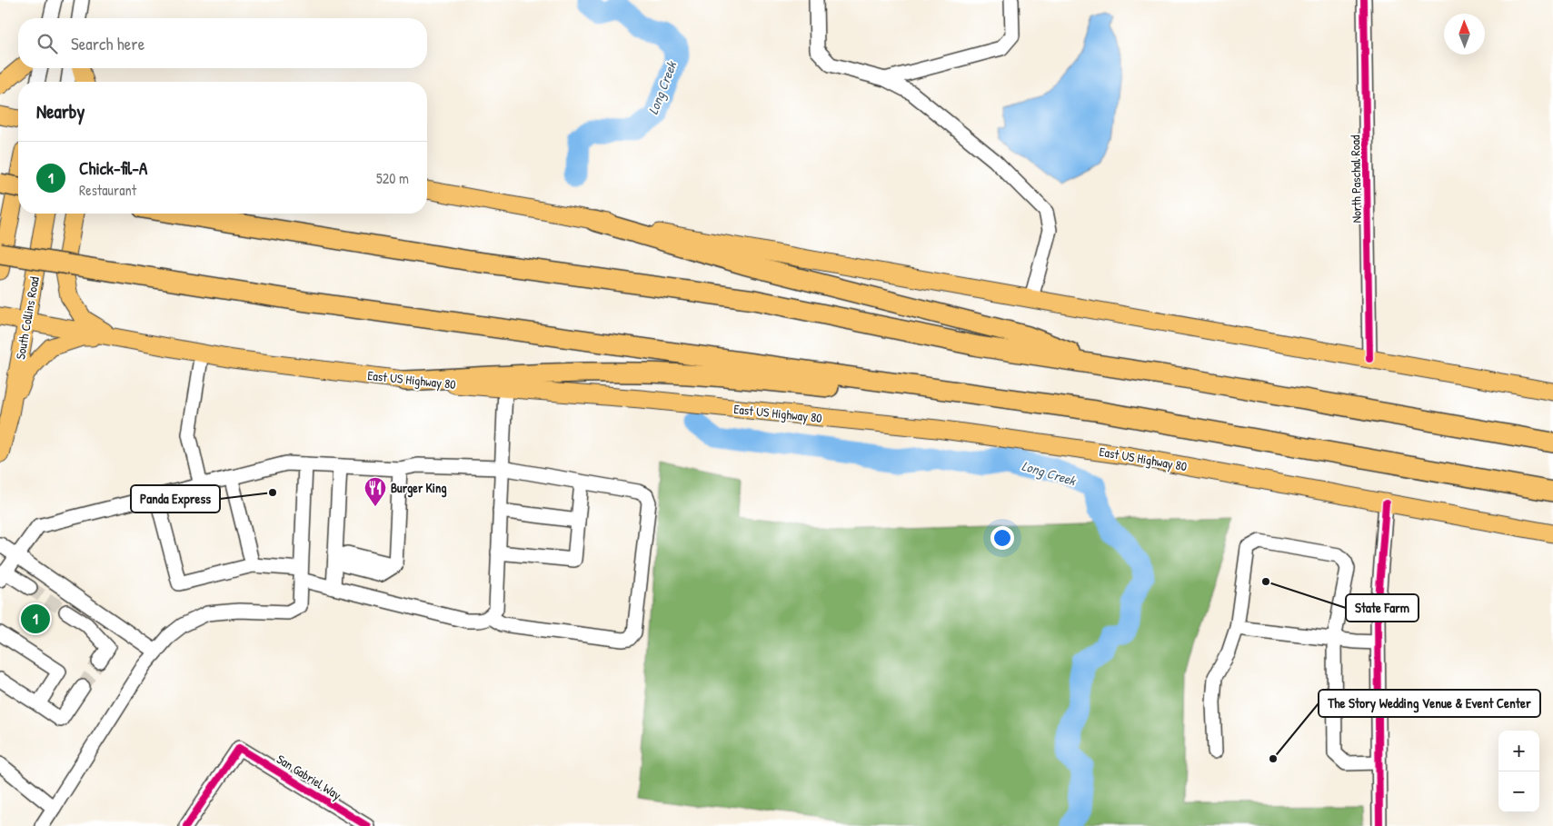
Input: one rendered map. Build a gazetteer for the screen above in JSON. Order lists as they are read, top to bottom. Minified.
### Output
{"streets":{"main road":["South Collins Road","East US Highway 80"],"street":["North Paschal Road","San Gabriel Way"]},"crossings":[["South Collins Road","East US Highway 80"]],"water":["Long Creek"],"places":{"other":["Panda Express","State Farm","The Story Wedding Venue & Event Center"],"restaurant":["Burger King"]},"north":"top","page":{"search":"Search here","heading":"Nearby","list":[{"mark":"1","name":"Chick-fil-A","note":"Restaurant","value":"520 m"}],"pins":"1","map_buttons":["+","−"]}}
